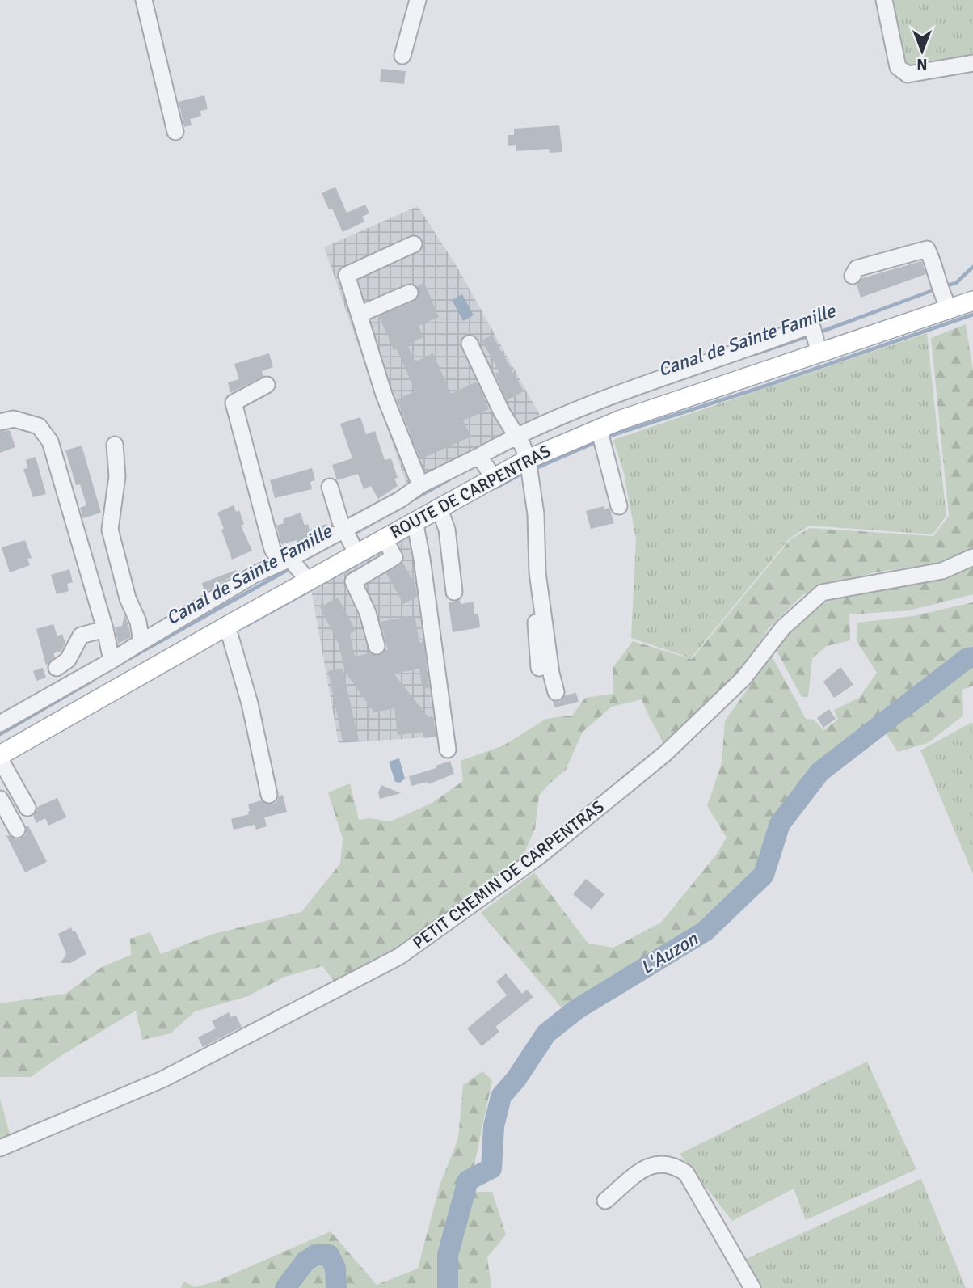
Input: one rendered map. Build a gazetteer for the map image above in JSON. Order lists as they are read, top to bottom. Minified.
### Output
{"streets":{"main road":["ROUTE DE CARPENTRAS"],"street":["PETIT CHEMIN DE CARPENTRAS"]},"water":["Canal de Sainte Famille","L'Auzon"],"north":"bottom"}
